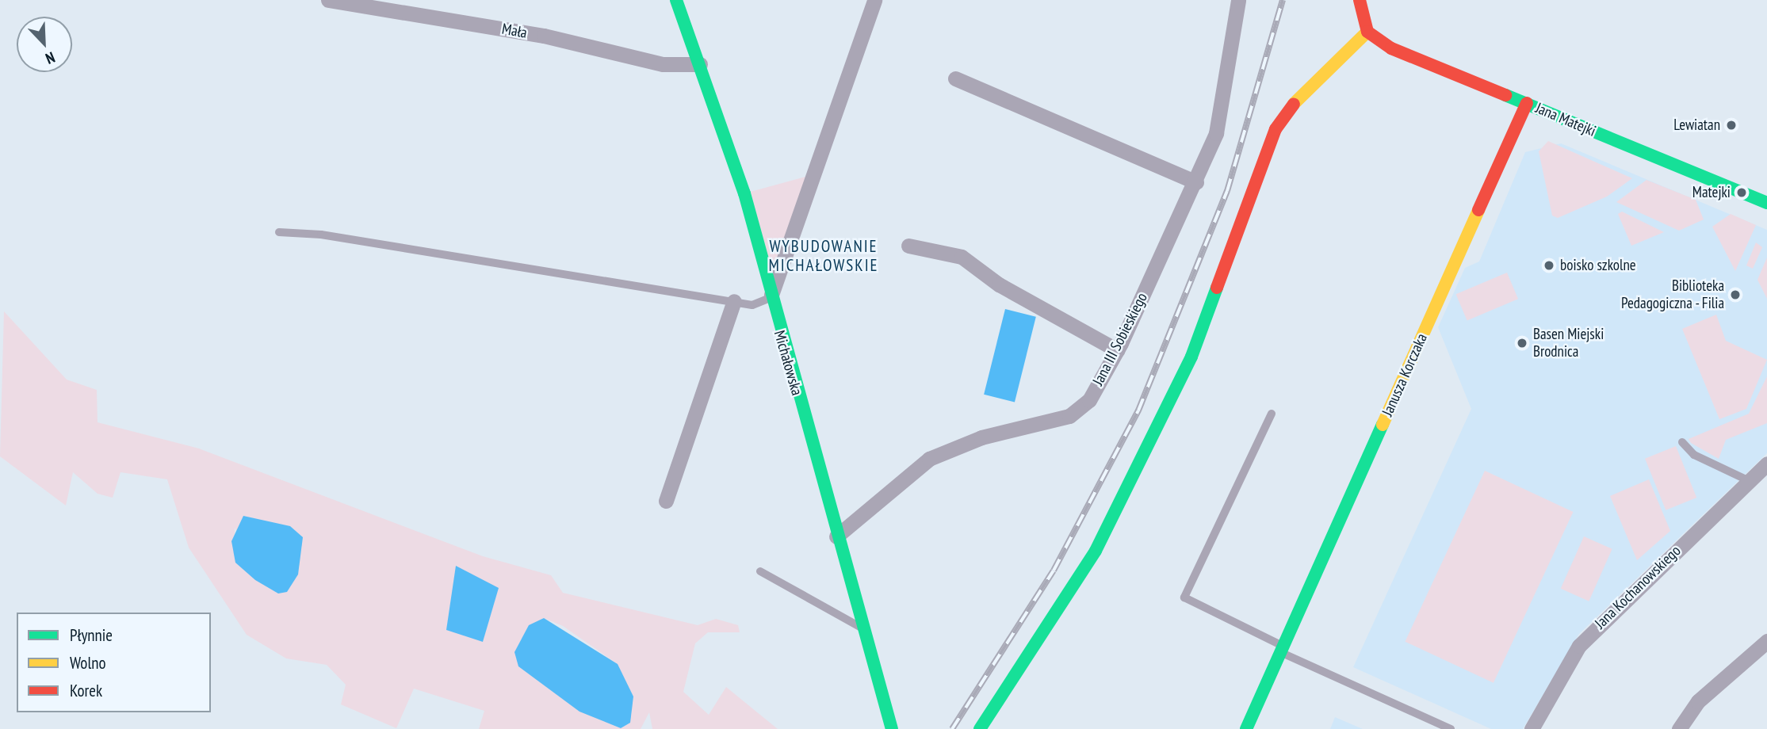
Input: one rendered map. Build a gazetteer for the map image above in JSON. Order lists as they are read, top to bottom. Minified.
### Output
{"streets":{"street":["Mała","Jana Matejki","Jana III Sobieskiego","Michałowska","Janusza Korczaka","Jana Kochanowskiego"]},"crossings":[["Mała","Michałowska"],["Jana Matejki","Janusza Korczaka"],["Jana III Sobieskiego","Michałowska"]],"districts":["WYBUDOWANIE MICHAŁOWSKIE"],"places":["Lewiatan","Matejki","boisko szkolne","Biblioteka Pedagogiczna - Filia","Basen Miejski Brodnica"],"legend":["Płynnie","Wolno","Korek"],"north":"bottom right"}
